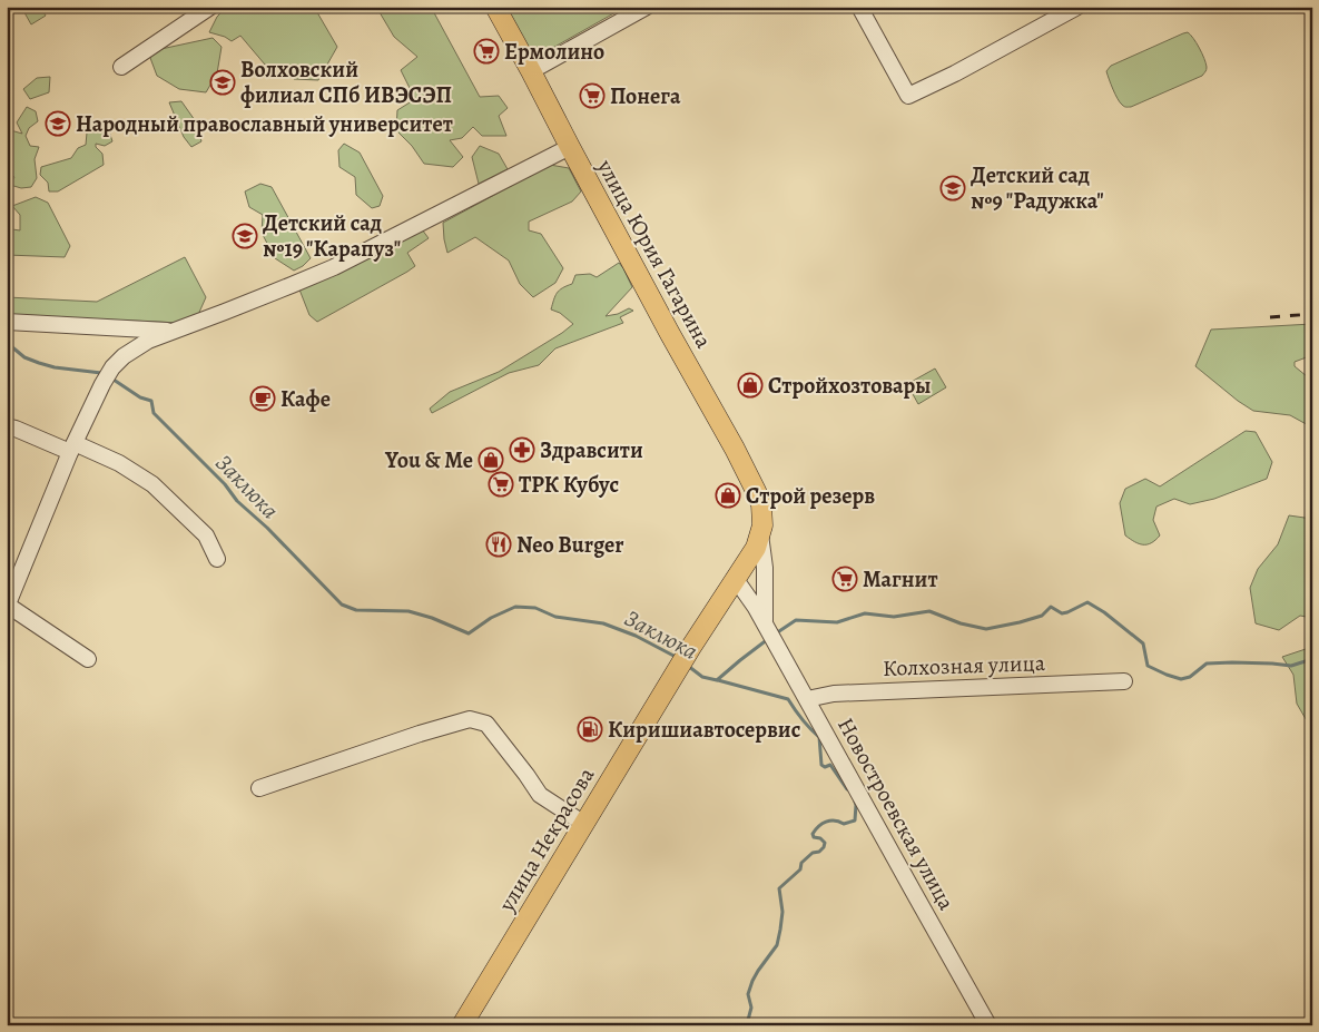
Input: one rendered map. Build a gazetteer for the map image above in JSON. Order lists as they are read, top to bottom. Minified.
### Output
{"streets":{"main road":["улица Юрия Гагарина","улица Некрасова"],"street":["Колхозная улица","Новостроевская улица"]},"crossings":[["улица Юрия Гагарина","Новостроевская улица"],["Колхозная улица","Новостроевская улица"],["Новостроевская улица","улица Некрасова"]],"water":["Заклюка"],"places":{"supermarket":["Ермолино","Понега","ТРК Кубус","Магнит"],"school or university":["Волховский филиал СПб ИВЭСЭП","Народный православный университет","Детский cад №9 \"Радужка\"","Детский сад №19 \"Карапуз\""],"shop":["Стройхозтовары","You & Me","Строй резерв"],"cafe":["Кафе"],"pharmacy":["Здравсити"],"restaurant":["Neo Burger"],"fuel station":["Киришиавтосервис"]}}
